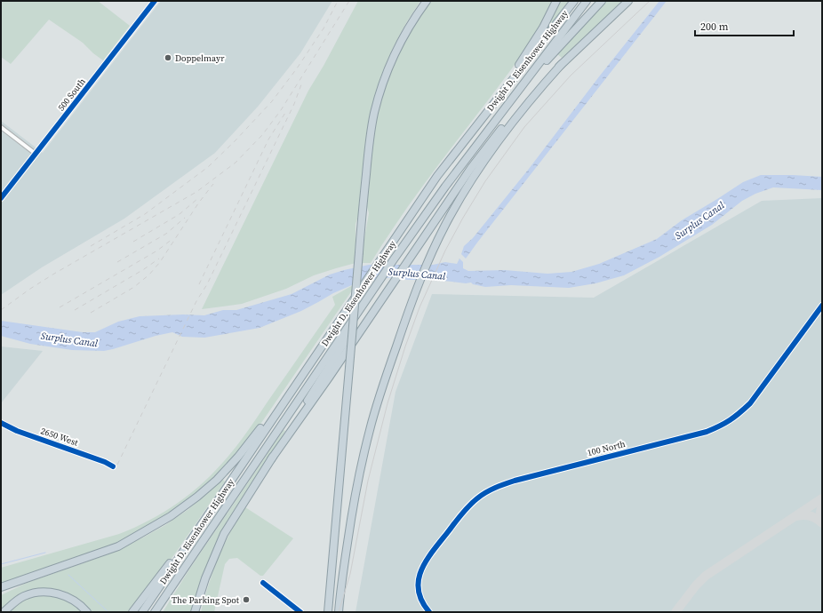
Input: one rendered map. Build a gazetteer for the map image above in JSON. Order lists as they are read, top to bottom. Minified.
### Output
{"streets":{"highway":["Dwight D. Eisenhower Highway"],"street":["500 South","2650 West","100 North"]},"water":["Surplus Canal"],"places":["Doppelmayr","The Parking Spot"],"scale_bar":"200 m"}
